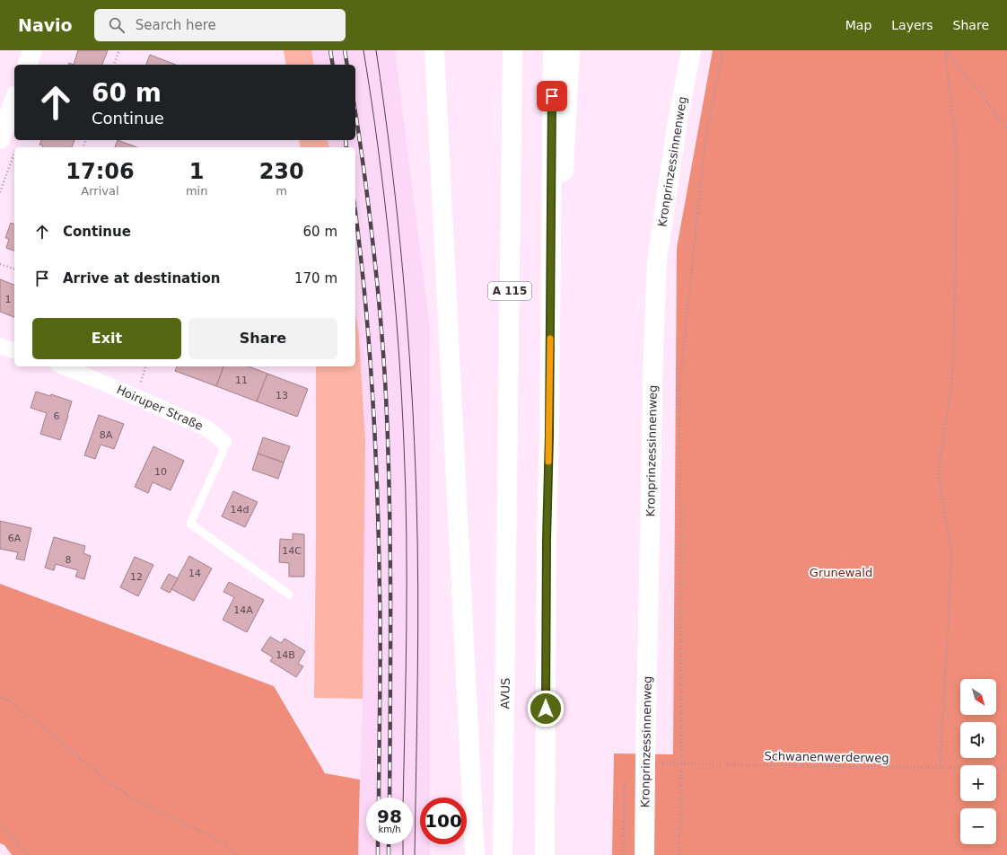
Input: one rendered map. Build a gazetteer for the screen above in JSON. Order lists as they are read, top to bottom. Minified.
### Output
{"streets":{"main road":["Kronprinzessinnenweg","A 115","AVUS"],"street":["Hoiruper Straße"],"path":["Schwanenwerderweg"]},"crossings":[["Kronprinzessinnenweg","Schwanenwerderweg"]],"parks":["Grunewald"],"house_numbers":["1","11","13","6","8A","10","14d","6A","14C","8","14","12","14A","14B"],"north":"bottom right","page":{"header":"Navio","search":"Search here","nav":["Map","Layers","Share"],"turn":["60 m","Continue"],"eta":["17:06","Arrival","1","min","230","m"],"list":[{"name":"Continue","value":"60 m"},{"name":"Arrive at destination","value":"170 m"}],"buttons":["Exit","Share"],"map_buttons":["+","−"],"speed":"98 km/h","limit":"100"}}
